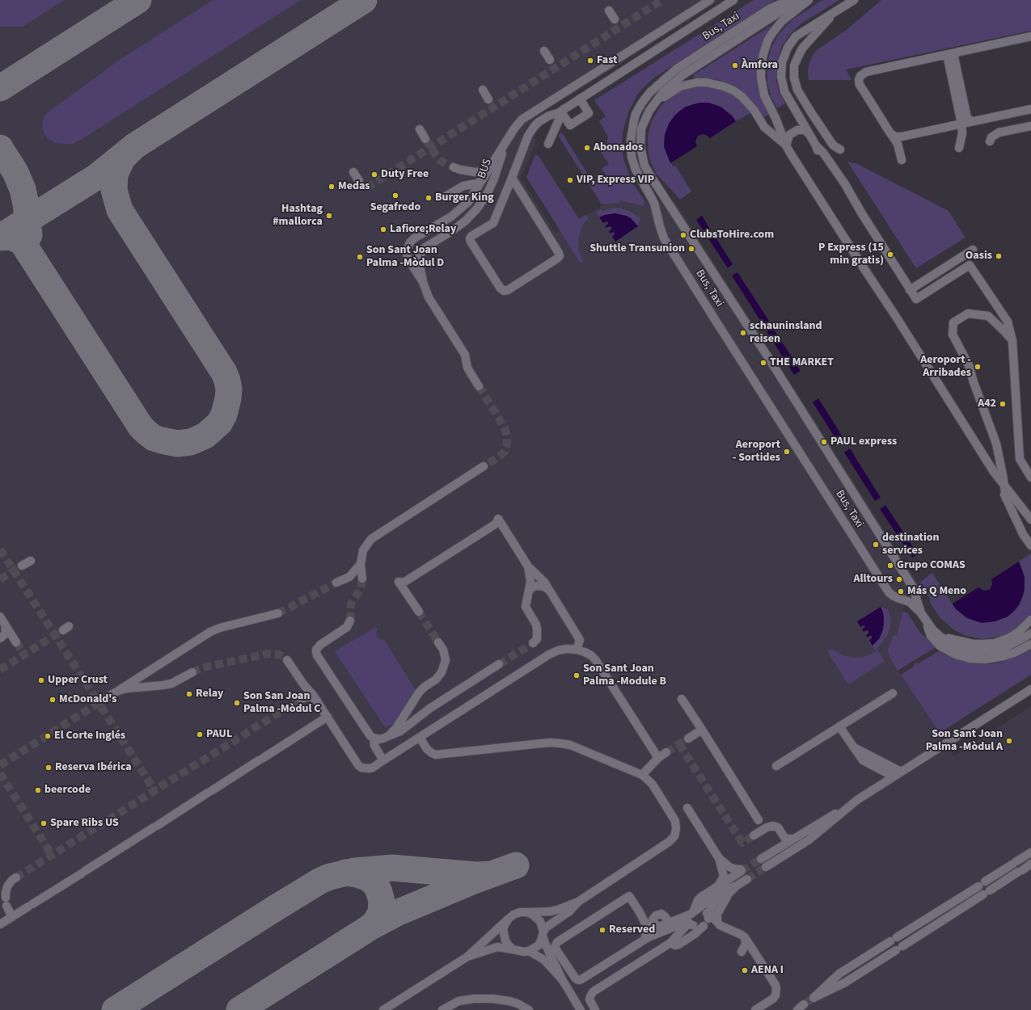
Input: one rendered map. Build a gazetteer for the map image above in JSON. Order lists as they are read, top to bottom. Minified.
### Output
{"streets":{"street":["Bus, Taxi","BUS"]},"places":["Fast","Àmfora","Abonados","Duty Free","VIP, Express VIP","Medas","Segafredo","Burger King","Hashtag #mallorca","Lafiore;Relay","ClubsToHire.com","Shuttle Transunion","P Express (15 min gratis)","Oasis","Son Sant Joan Palma -Mòdul D","schauninsland reisen","THE MARKET","Aeroport - Arribades","A42","PAUL express","Aeroport - Sortides","destination services","Grupo COMAS","Alltours","Más Q Meno","Son Sant Joan Palma -Module B","Upper Crust","Relay","McDonald's","Son San Joan Palma -Mòdul C","PAUL","El Corte Inglés","Son Sant Joan Palma -Mòdul A","Reserva Ibérica","beercode","Spare Ribs US","Reserved","AENA I"]}
